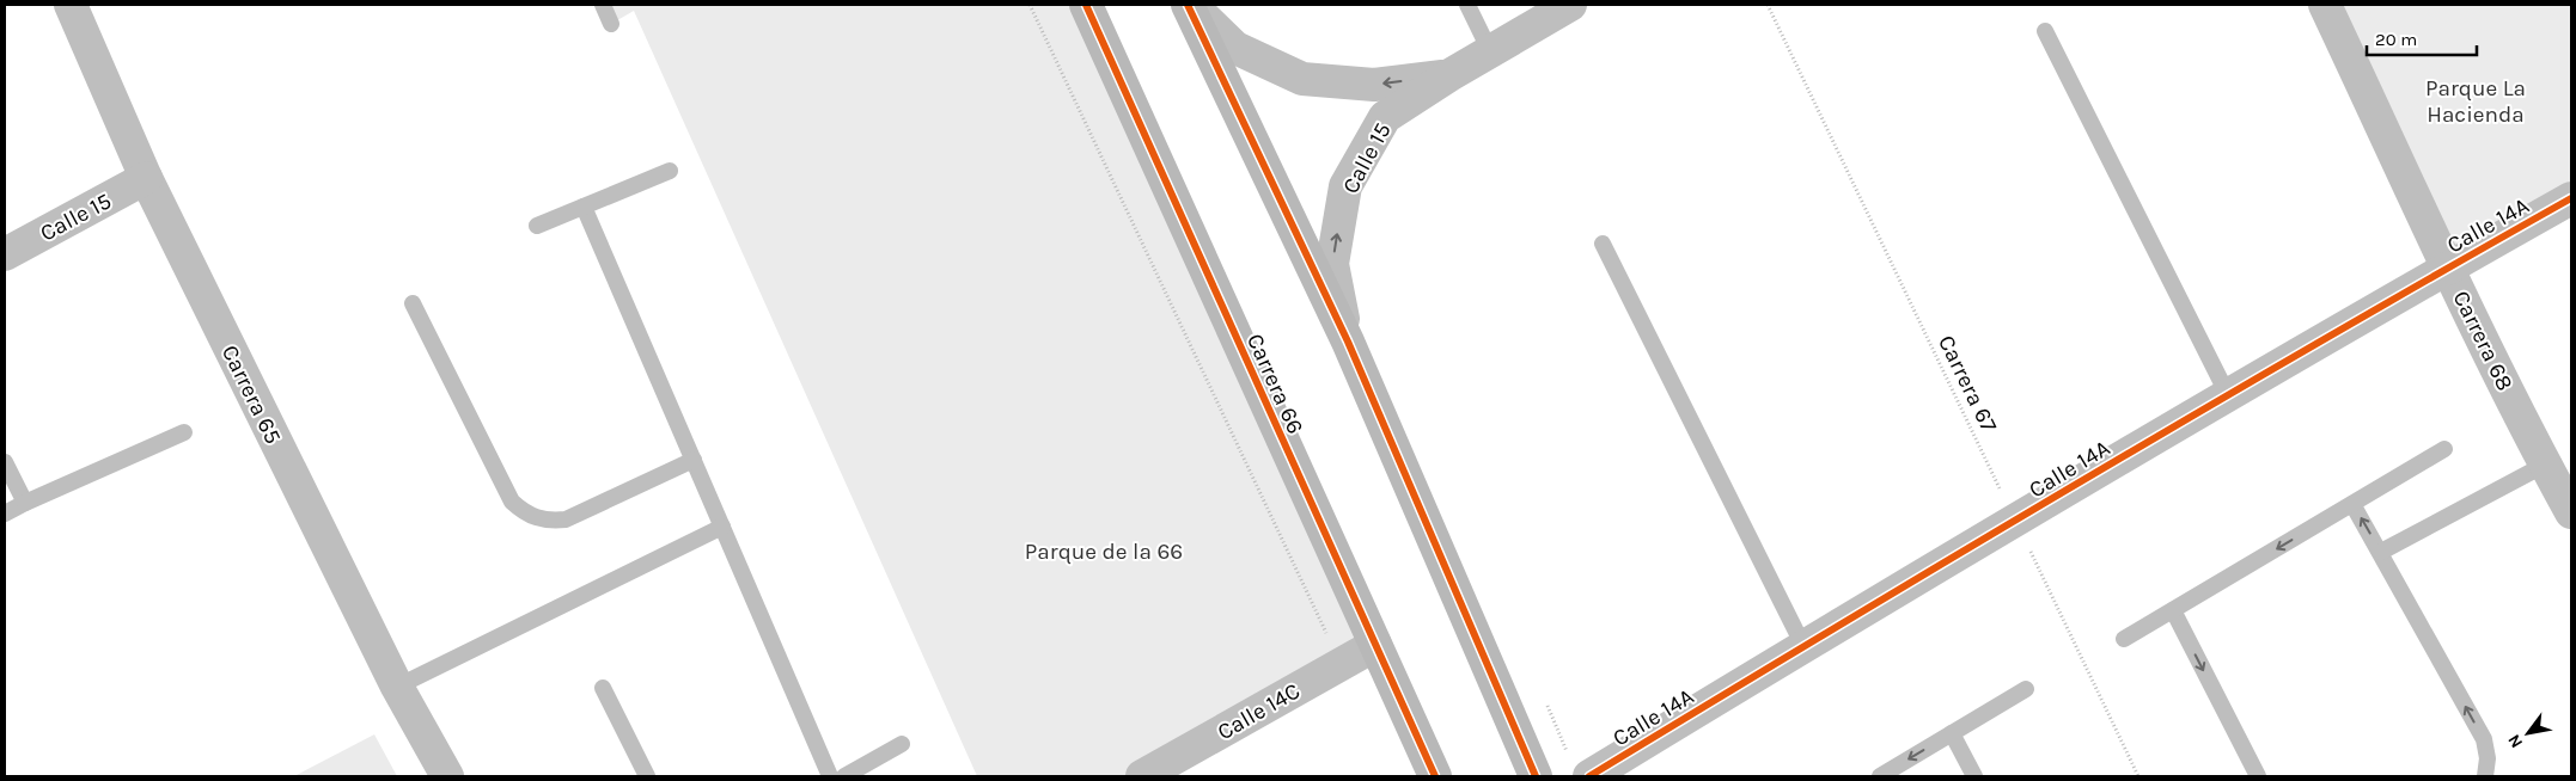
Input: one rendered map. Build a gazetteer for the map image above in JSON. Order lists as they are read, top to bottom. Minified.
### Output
{"streets":{"main road":["Carrera 66"],"street":["Calle 15","Calle 14A","Carrera 68","Carrera 65","Calle 14C"],"path":["Carrera 67"]},"crossings":[["Calle 15","Carrera 65"],["Calle 14A","Carrera 68"],["Calle 14A","Carrera 67"],["Carrera 66","Calle 14C"]],"parks":["Parque La Hacienda","Parque de la 66"],"scale_bar":"20 m","north":"bottom left"}
